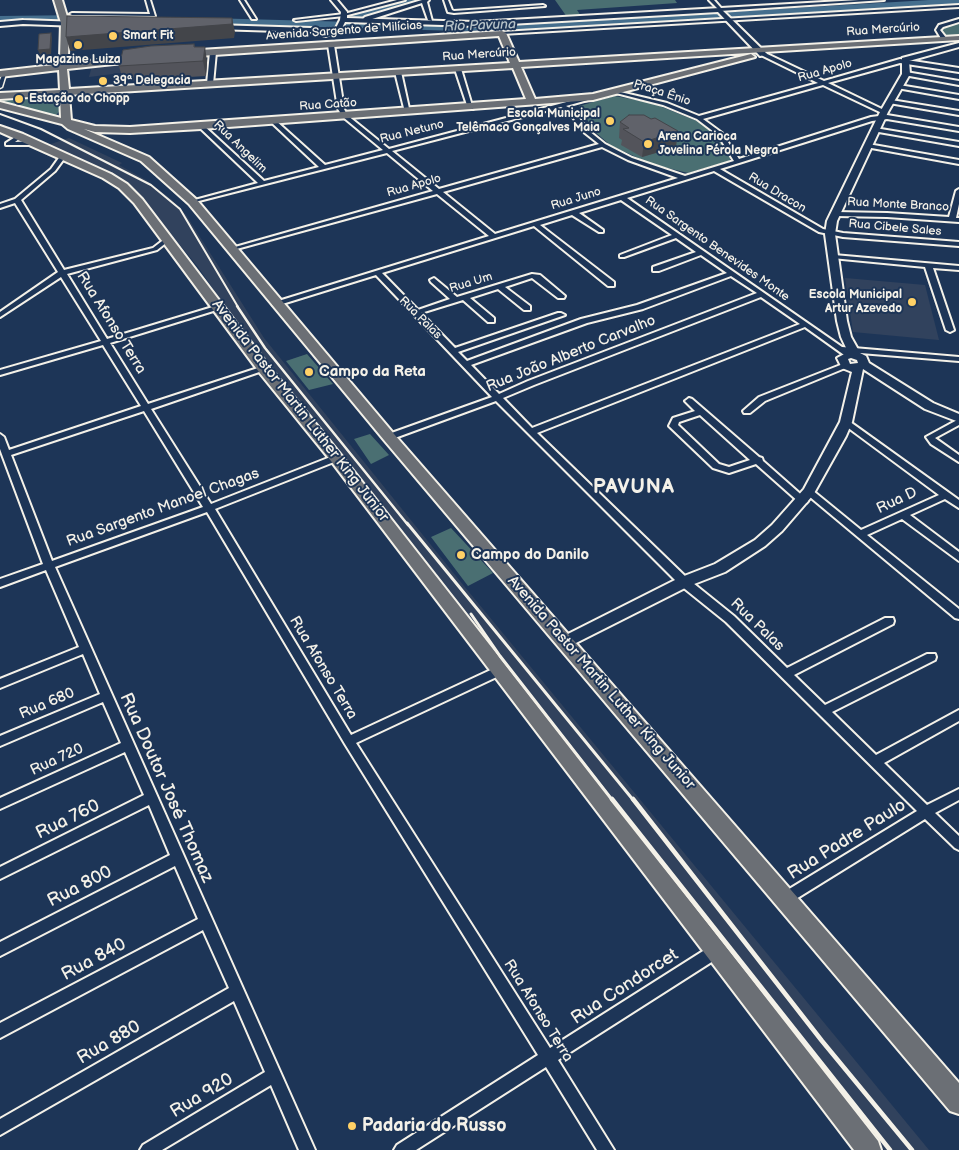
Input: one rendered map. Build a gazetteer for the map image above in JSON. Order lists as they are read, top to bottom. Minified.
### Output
{"streets":{"main road":["Rua Mercúrio","Avenida Sargento de Milícias","Rua Catão","Rua Netuno","Avenida Pastor Martin Luther King Junior"],"street":["Rua Apolo","Praça Ênio","Rua Angelim","Rua Dracon","Rua Juno","Rua Monte Branco","Rua Cibele Sales","Rua Sargento Benevides Monte","Rua Um","Rua Palas","Rua Afonso Terra","Rua João Alberto Carvalho","Rua D","Rua Sargento Manoel Chagas","Rua 680","Rua 720","Rua Doutor José Thomaz","Rua 760","Rua Padre Paulo","Rua 800","Rua 840","Rua Condorcet","Rua 880","Rua 920"]},"crossings":[["Rua Mercúrio","Rua Apolo"],["Rua Mercúrio","Rua Netuno"],["Rua Apolo","Praça Ênio"],["Rua Apolo","Avenida Pastor Martin Luther King Junior"],["Praça Ênio","Rua Netuno"],["Praça Ênio","Rua Juno"],["Rua Catão","Rua Netuno"],["Rua Catão","Rua Angelim"],["Rua Catão","Avenida Pastor Martin Luther King Junior"],["Rua Netuno","Rua Angelim"],["Rua Netuno","Avenida Pastor Martin Luther King Junior"],["Rua Dracon","Rua Juno"],["Rua Dracon","Rua Cibele Sales"],["Rua Juno","Rua Sargento Benevides Monte"],["Rua Juno","Rua Palas"],["Rua Juno","Avenida Pastor Martin Luther King Junior"],["Rua Sargento Benevides Monte","Rua João Alberto Carvalho"],["Rua Um","Rua Palas"],["Rua Palas","Rua João Alberto Carvalho"],["Rua Palas","Rua Padre Paulo"],["Rua Afonso Terra","Rua Sargento Manoel Chagas"],["Rua Afonso Terra","Rua Condorcet"],["Rua João Alberto Carvalho","Avenida Pastor Martin Luther King Junior"],["Avenida Pastor Martin Luther King Junior","Rua Sargento Manoel Chagas"],["Avenida Pastor Martin Luther King Junior","Rua Padre Paulo"],["Avenida Pastor Martin Luther King Junior","Rua Condorcet"],["Rua Sargento Manoel Chagas","Rua Doutor José Thomaz"],["Rua 680","Rua Doutor José Thomaz"],["Rua 720","Rua Doutor José Thomaz"],["Rua Doutor José Thomaz","Rua 760"],["Rua Doutor José Thomaz","Rua 800"],["Rua Doutor José Thomaz","Rua 840"],["Rua Doutor José Thomaz","Rua 880"],["Rua Doutor José Thomaz","Rua 920"]],"districts":["PAVUNA"],"water":["Rio Pavuna"],"places":["Smart Fit","Magazine Luiza","39ª Delegacia","Estação do Chopp","Escola Municipal Telêmaco Gonçalves Maia","Arena Carioca Jovelina Pérola Negra","Escola Municipal Artur Azevedo","Campo da Reta","Campo do Danilo","Padaria do Russo"]}
